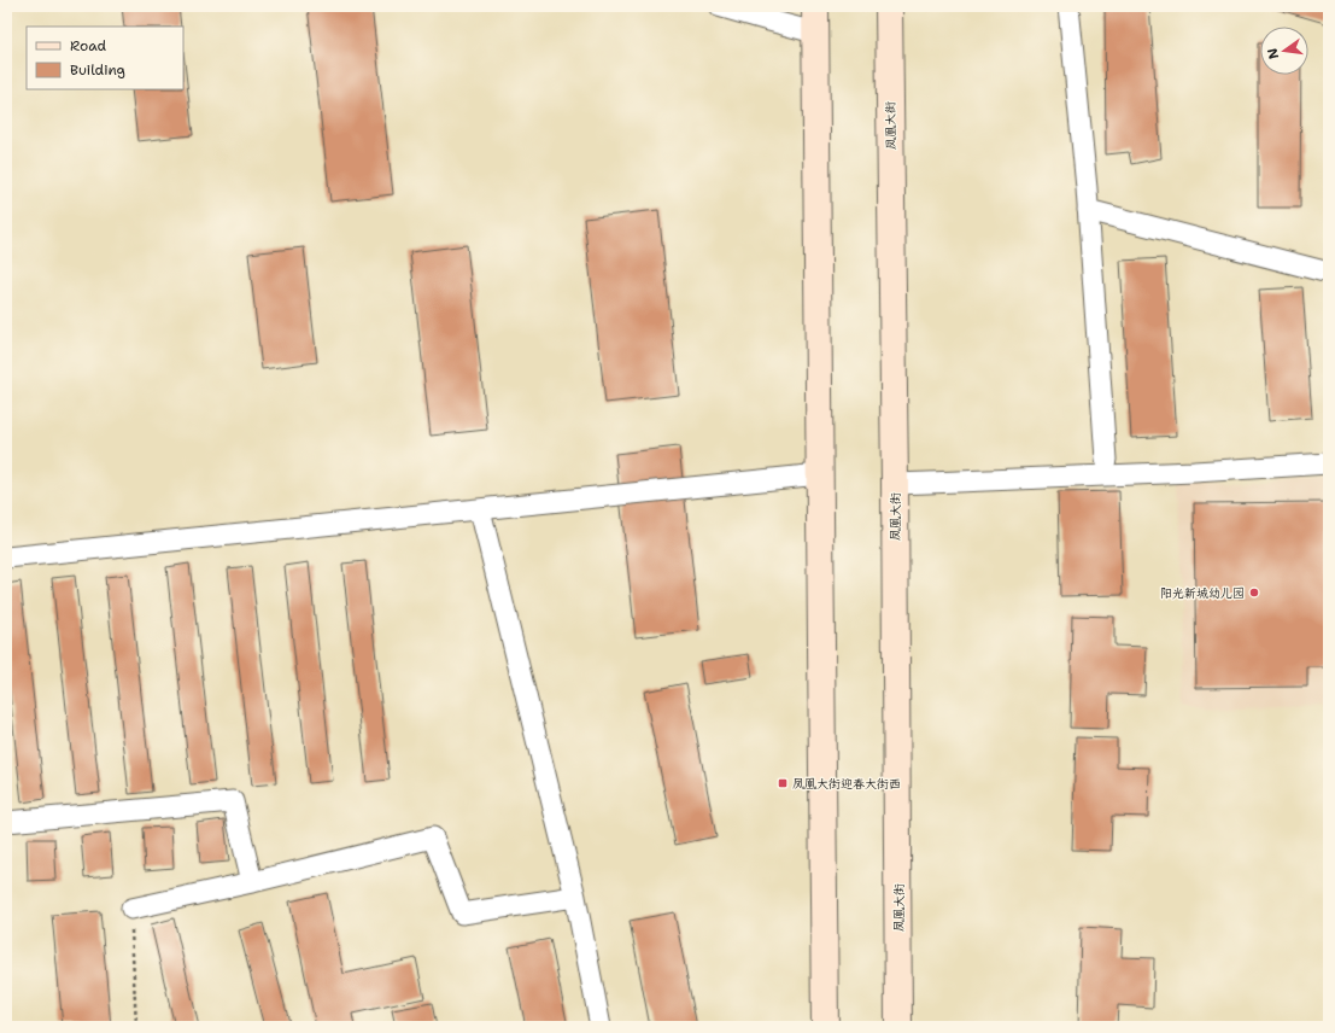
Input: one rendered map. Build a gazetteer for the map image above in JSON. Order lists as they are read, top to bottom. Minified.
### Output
{"streets":{"main road":["凤凰大街"]},"places":{"other":["阳光新城幼儿园"],"transit":["凤凰大街迎春大街西"]},"legend":["Road","Building"],"north":"left"}
